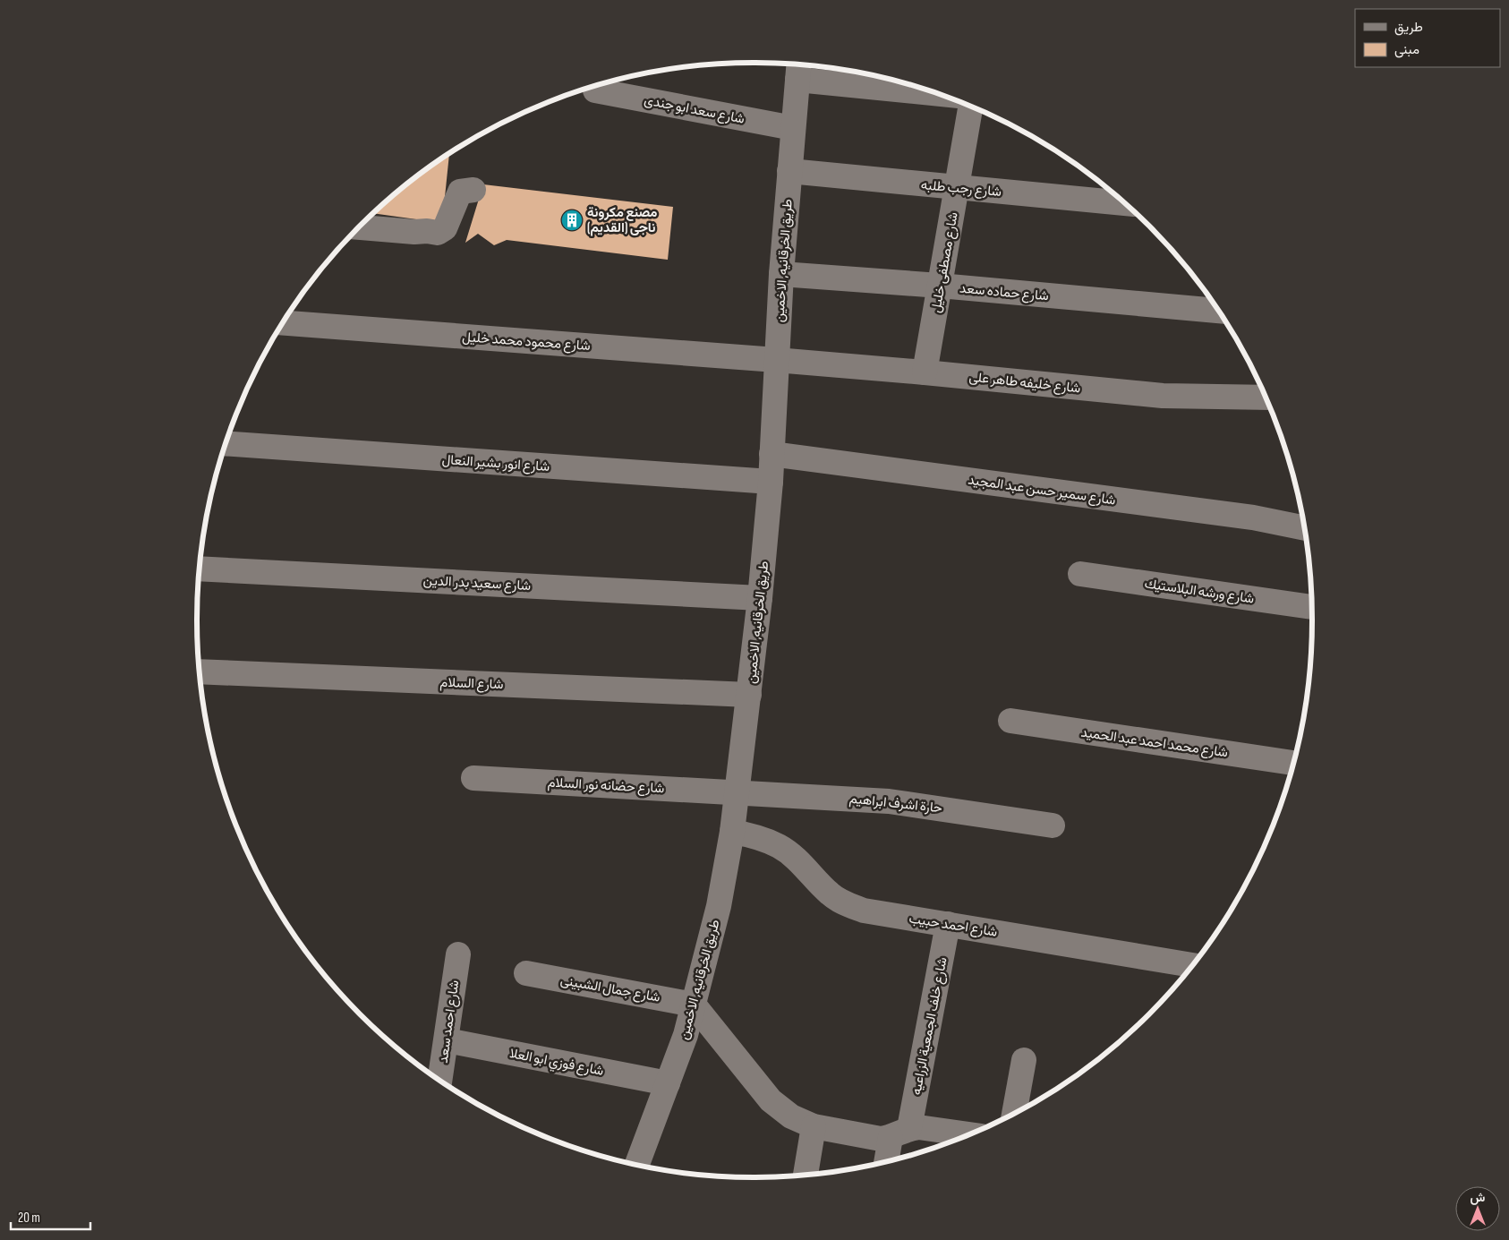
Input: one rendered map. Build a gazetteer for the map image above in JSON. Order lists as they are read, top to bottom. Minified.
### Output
{"streets":{"street":["شارع سعد ابو جندى","شارع رجب طلبه","طريق الخرقانيه, الاخمين","شارع مصطفى خليل","شارع حماده سعد","شارع محمود محمد خليل","شارع خليفه طاهر على","شارع انور بشير النعال","شارع سمير حسن عبد المجيد","شارع سعيد بدر الدين","شارع ورشه البلاستيك","شارع السلام","شارع محمد احمد عبد الحميد","شارع حضانه نور السلام","حارة اشرف ابراهيم","شارع احمد حبيب","شارع جمال الشبينى","شارع احمد سعد","شارع خلف الجمعية الزراعيه","شارع فوزي ابو العلا"]},"crossings":[["شارع سعد ابو جندى","طريق الخرقانيه, الاخمين"],["شارع رجب طلبه","طريق الخرقانيه, الاخمين"],["شارع رجب طلبه","شارع مصطفى خليل"],["طريق الخرقانيه, الاخمين","شارع حماده سعد"],["طريق الخرقانيه, الاخمين","شارع محمود محمد خليل"],["طريق الخرقانيه, الاخمين","شارع خليفه طاهر على"],["طريق الخرقانيه, الاخمين","شارع انور بشير النعال"],["طريق الخرقانيه, الاخمين","شارع سمير حسن عبد المجيد"],["طريق الخرقانيه, الاخمين","شارع سعيد بدر الدين"],["طريق الخرقانيه, الاخمين","شارع السلام"],["طريق الخرقانيه, الاخمين","شارع حضانه نور السلام"],["طريق الخرقانيه, الاخمين","حارة اشرف ابراهيم"],["طريق الخرقانيه, الاخمين","شارع احمد حبيب"],["طريق الخرقانيه, الاخمين","شارع جمال الشبينى"],["طريق الخرقانيه, الاخمين","شارع فوزي ابو العلا"],["شارع مصطفى خليل","شارع حماده سعد"],["شارع مصطفى خليل","شارع خليفه طاهر على"],["شارع محمود محمد خليل","شارع خليفه طاهر على"],["شارع حضانه نور السلام","حارة اشرف ابراهيم"],["شارع احمد حبيب","شارع خلف الجمعية الزراعيه"],["شارع احمد سعد","شارع فوزي ابو العلا"]],"places":{"building":["مصنع مكرونة ناجى (القديم)"]},"legend":["طريق","مبنى"],"scale_bar":"20 m","north":"top"}
